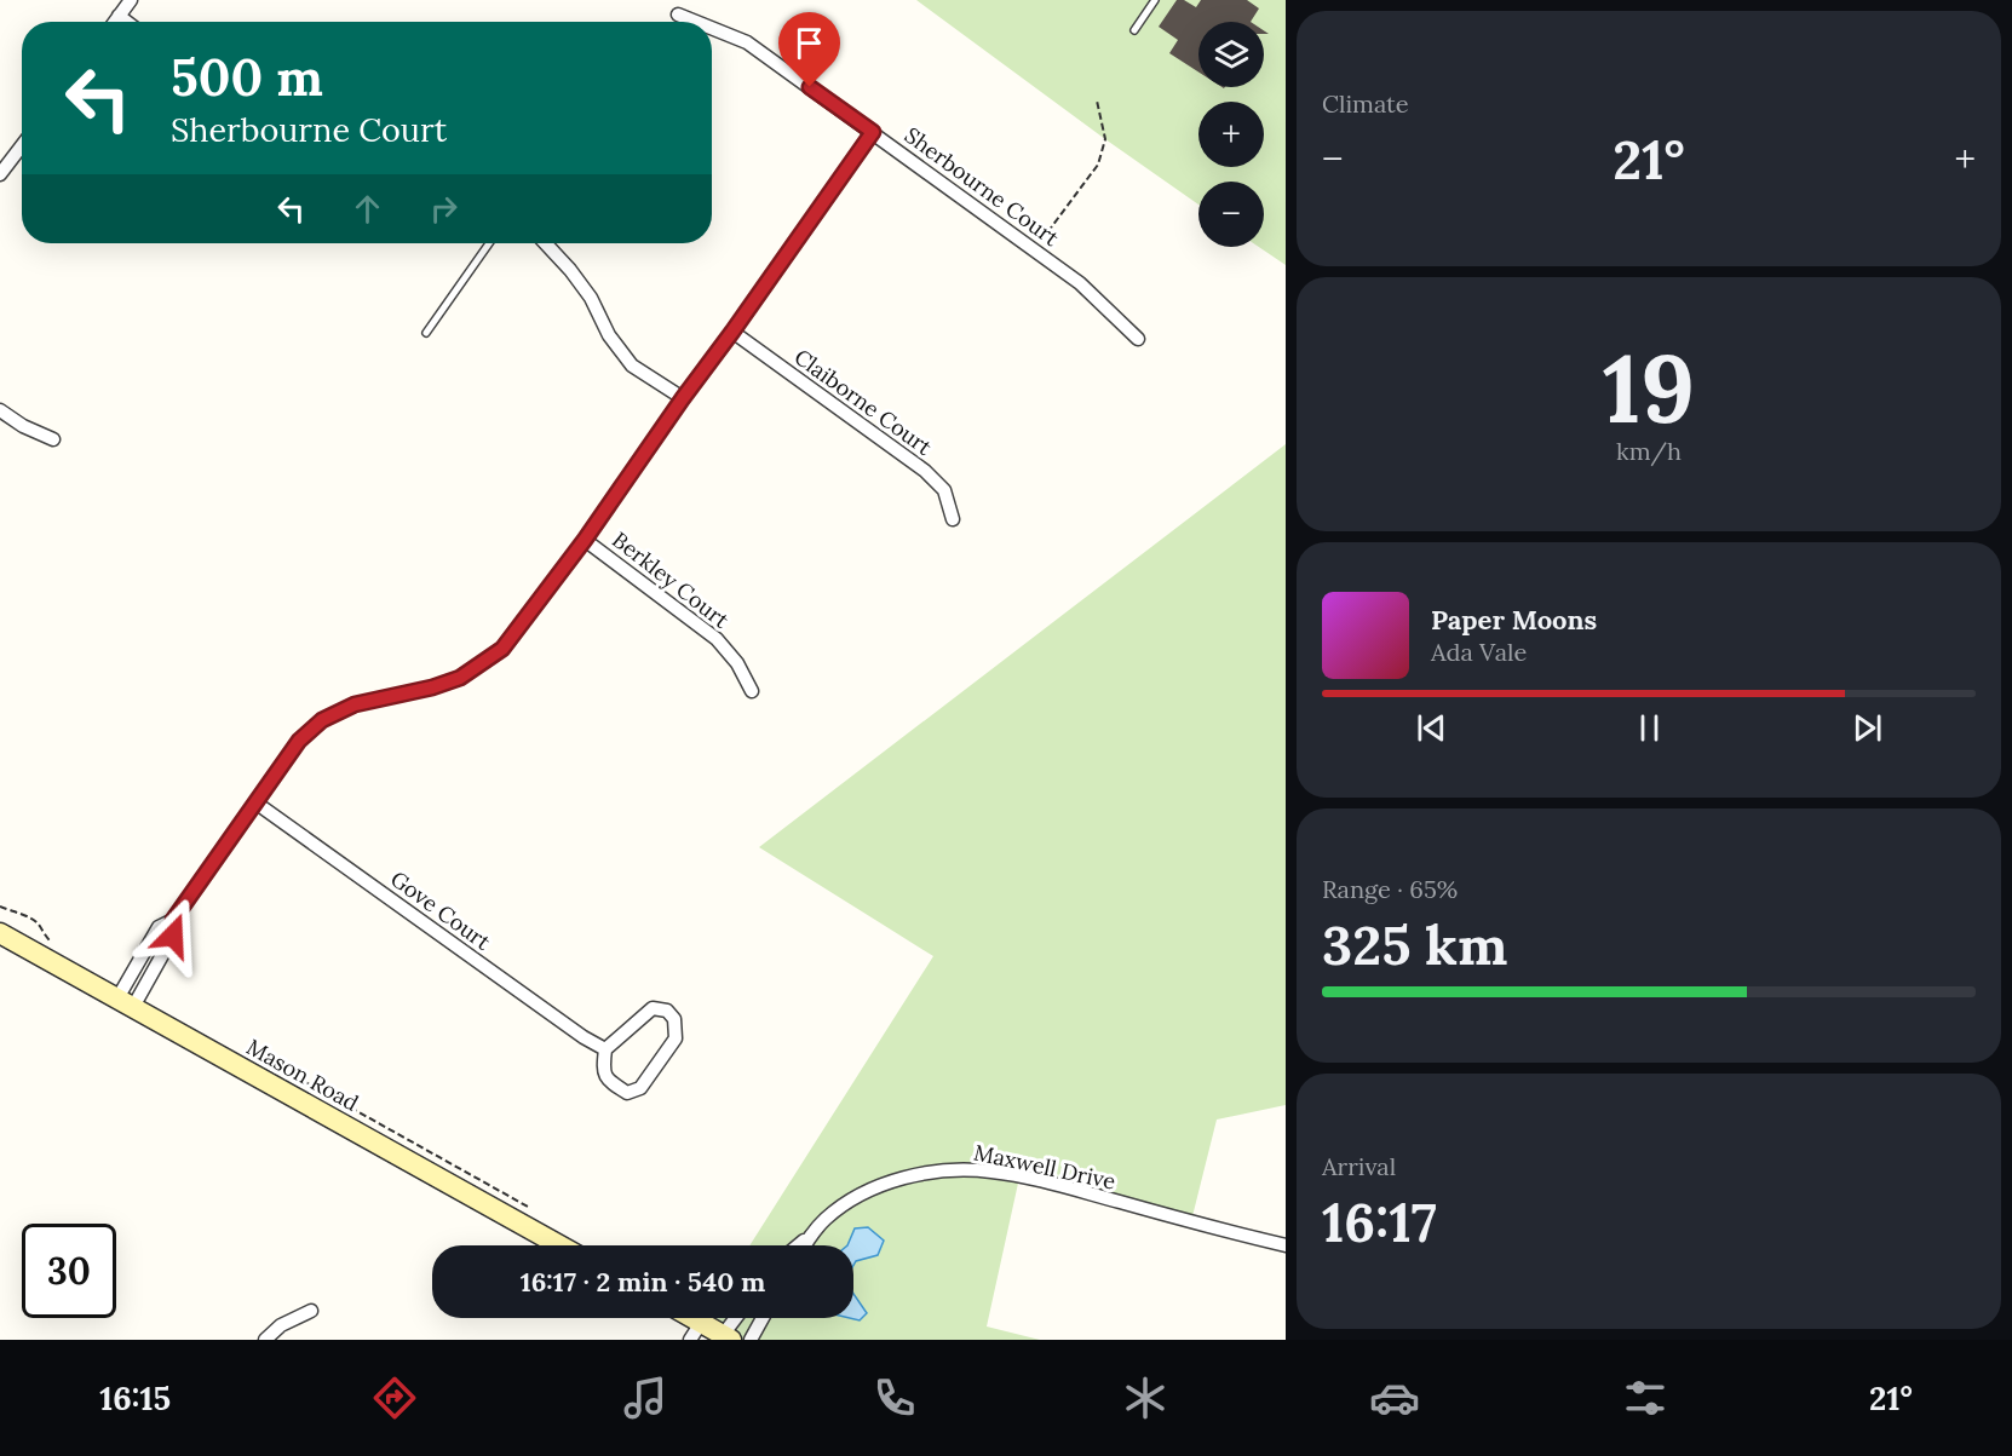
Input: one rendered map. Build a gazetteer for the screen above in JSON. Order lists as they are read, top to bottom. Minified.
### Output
{"streets":{"main road":["Mason Road"],"street":["Sherbourne Court","Claiborne Court","Berkley Court","Gove Court","Maxwell Drive"]},"page":{"tile":["Climate",["19","km/h"],["Range · 65%","325 km"],["Arrival","16:17"]],"map_buttons":["+","−"],"turn":["500 m","Sherbourne Court"],"heat":["−","21°","+"],"song":["Paper Moons","Ada Vale"],"limit":"30","trip":"16:17 · 2 min · 540 m","tabs":["16:15","21°"]}}
